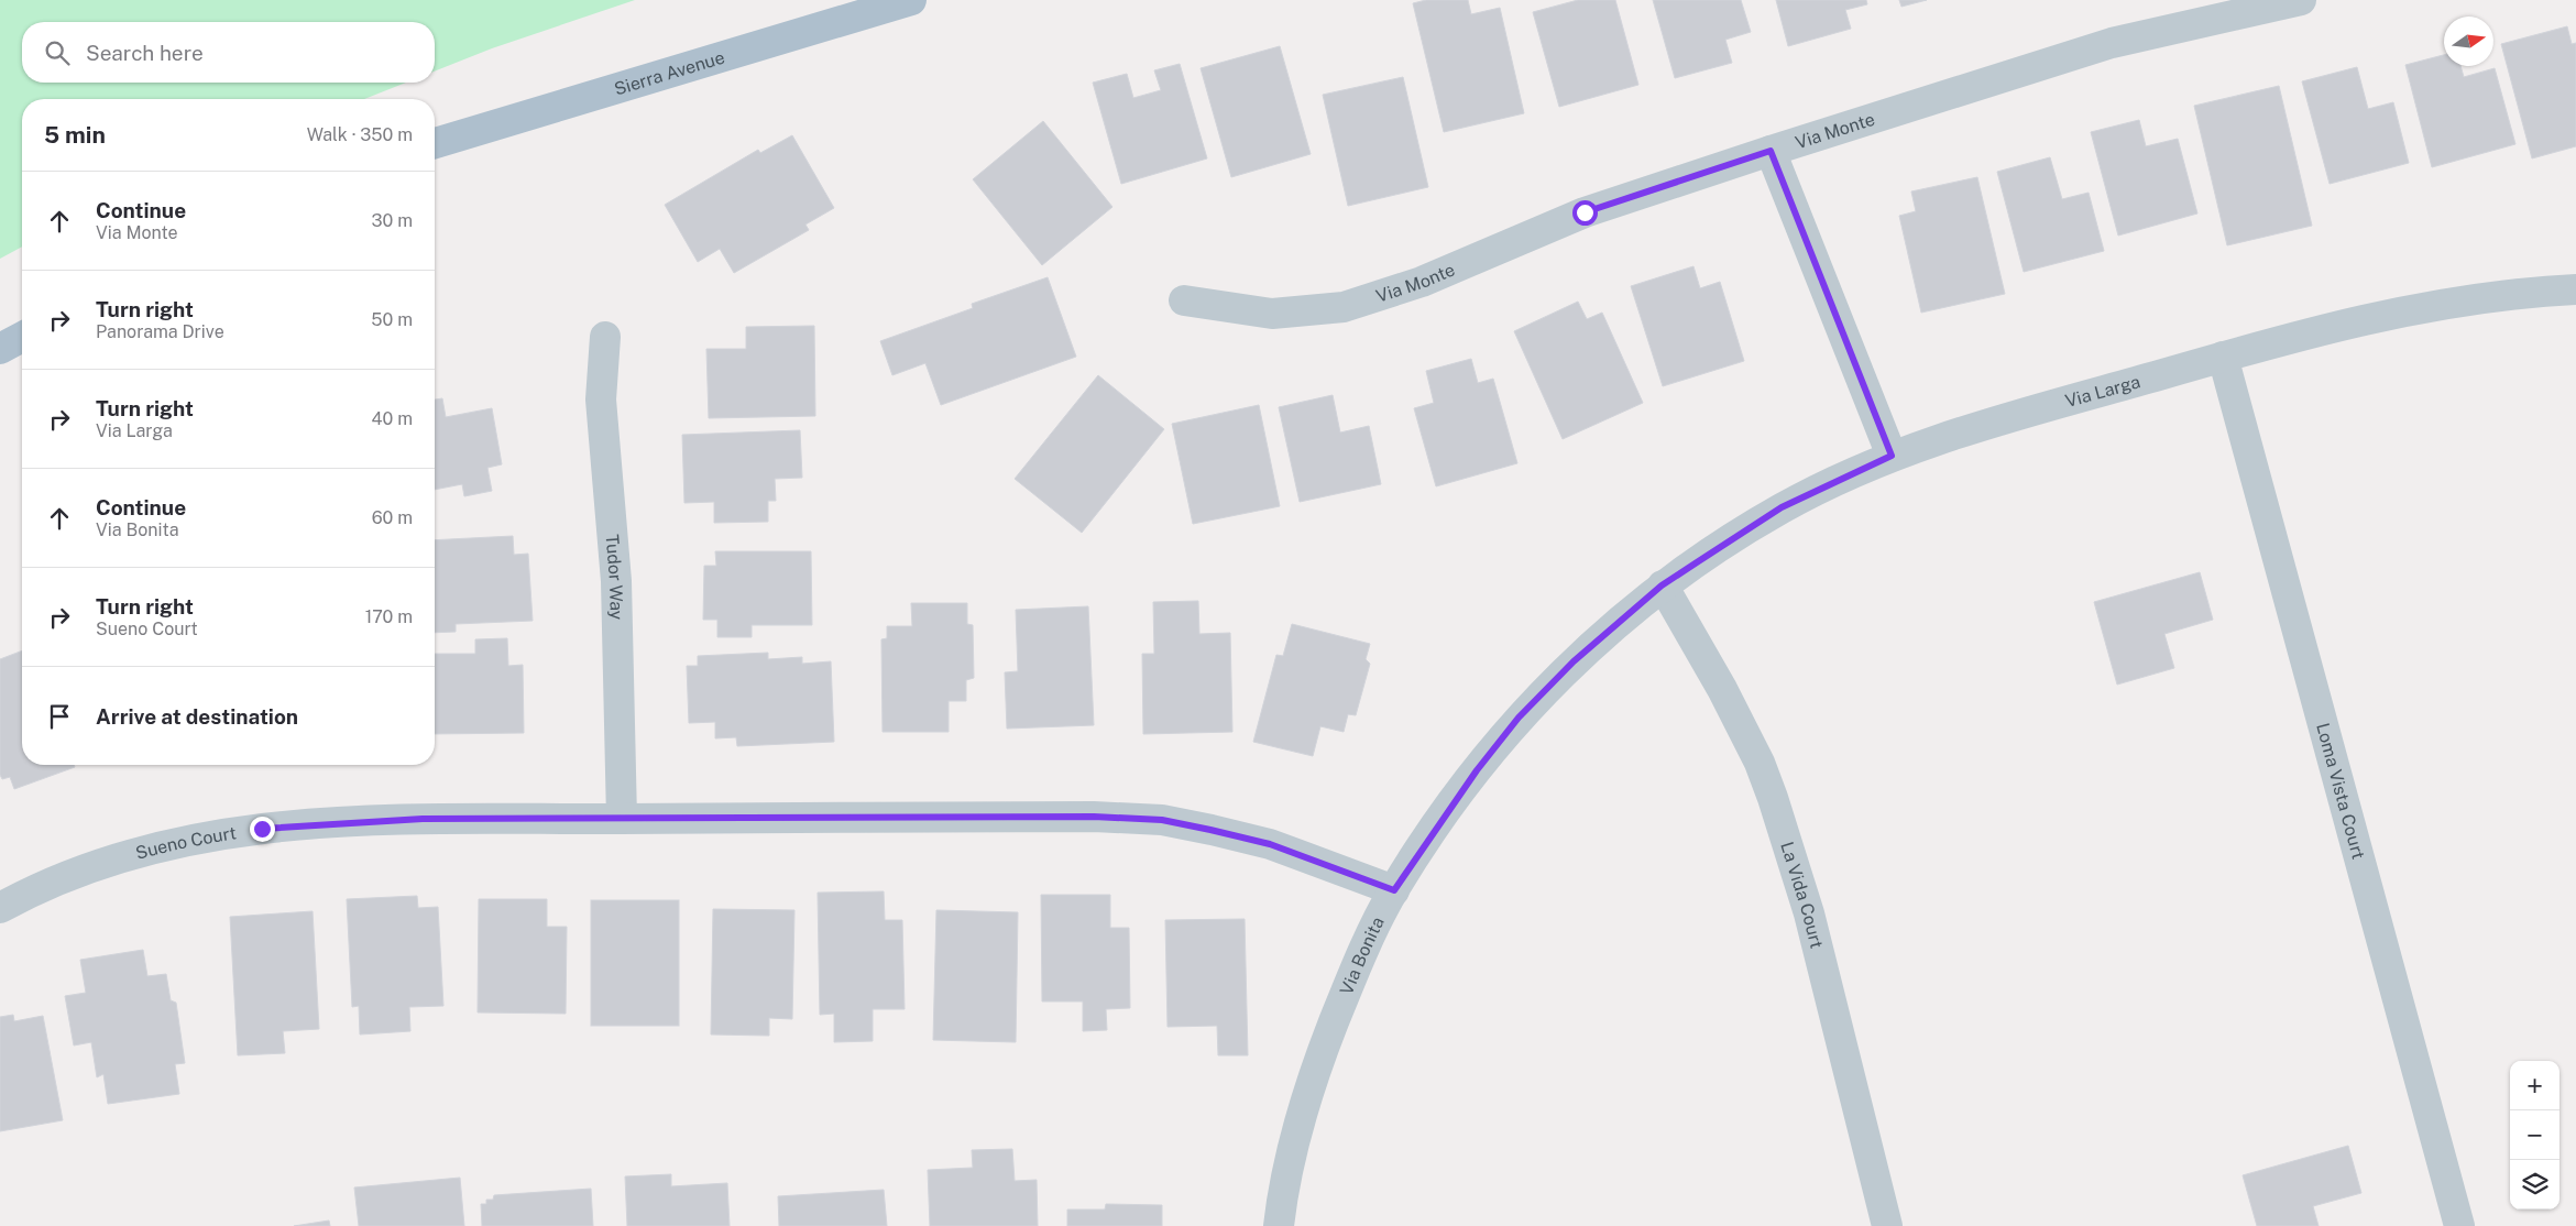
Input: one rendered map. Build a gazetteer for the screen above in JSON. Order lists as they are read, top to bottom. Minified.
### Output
{"streets":{"main road":["Sierra Avenue"],"street":["Via Monte","Via Larga","Tudor Way","Loma Vista Court","Sueno Court","La Vida Court","Via Bonita"]},"crossings":[["Via Larga","Loma Vista Court"],["Via Larga","La Vida Court"],["Via Larga","Via Bonita"],["Tudor Way","Sueno Court"],["Sueno Court","Via Bonita"],["La Vida Court","Via Bonita"]],"north":"right","page":{"search":"Search here","heading":["5 min","Walk · 350 m"],"list":[["Continue","Via Monte","30 m"],["Turn right","Panorama Drive","50 m"],["Turn right","Via Larga","40 m"],["Continue","Via Bonita","60 m"],["Turn right","Sueno Court","170 m"],"Arrive at destination"],"map_buttons":["+","−"]}}
